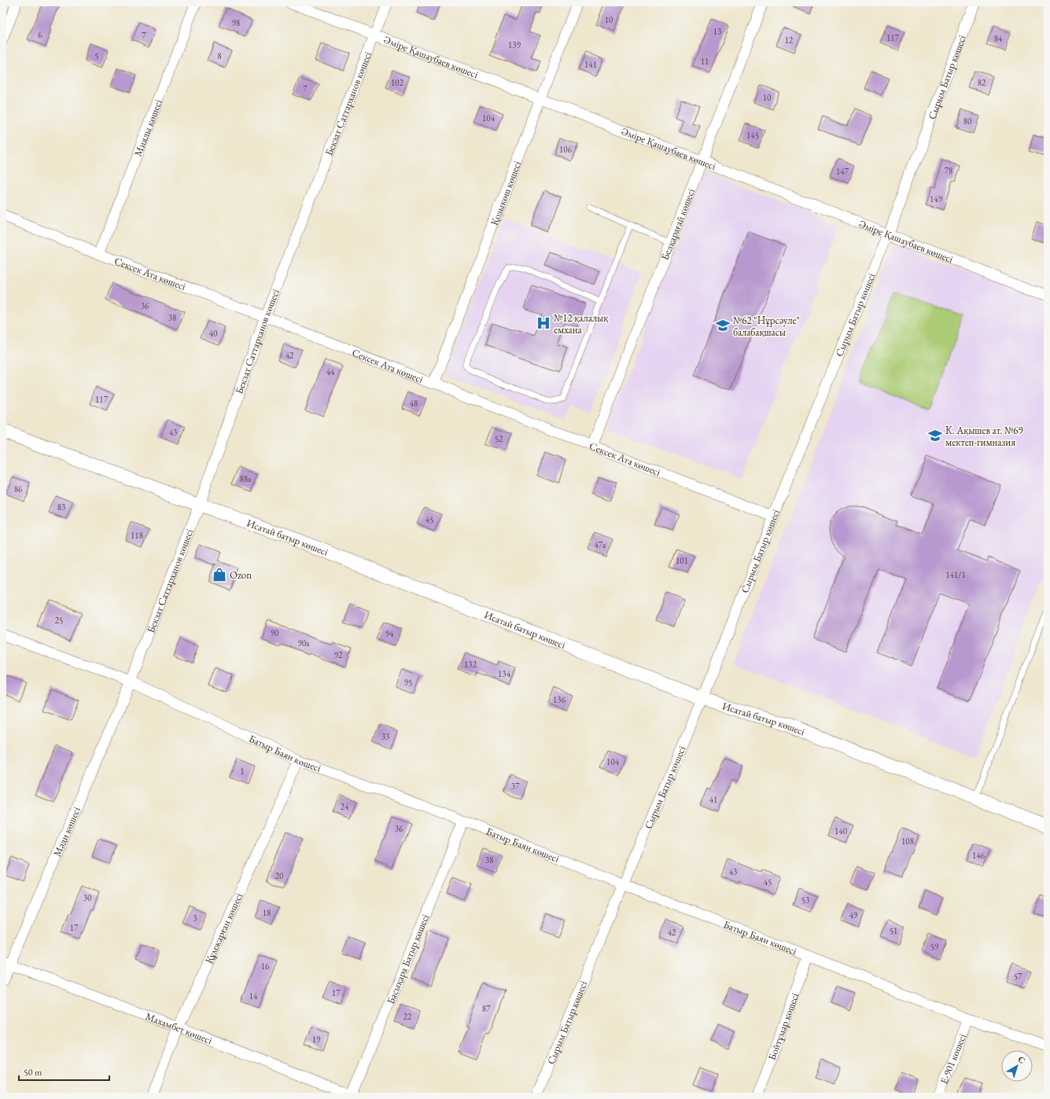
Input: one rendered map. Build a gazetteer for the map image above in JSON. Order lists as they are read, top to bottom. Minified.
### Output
{"streets":{"street":["Әміре Қашаубаев көшесі","Сырым Батыр көшесі","Бекзат Саттарханов көшесі","Миялы көшесі","Қозыкөш көшесі","Белқарағай көшесі","Сексек Ата көшесі","Исатай батыр көшесі","Батыр Баян көшесі","Мәди көшесі","Құмжарған көшесі","Басықара Батыр көшесі","Бойтұмар көшесі","Махамбет көшесі","Е-901 көшесі"]},"crossings":[["Әміре Қашаубаев көшесі","Сырым Батыр көшесі"],["Әміре Қашаубаев көшесі","Бекзат Саттарханов көшесі"],["Әміре Қашаубаев көшесі","Қозыкөш көшесі"],["Әміре Қашаубаев көшесі","Белқарағай көшесі"],["Сырым Батыр көшесі","Сексек Ата көшесі"],["Сырым Батыр көшесі","Исатай батыр көшесі"],["Сырым Батыр көшесі","Батыр Баян көшесі"],["Бекзат Саттарханов көшесі","Сексек Ата көшесі"],["Бекзат Саттарханов көшесі","Исатай батыр көшесі"],["Бекзат Саттарханов көшесі","Батыр Баян көшесі"],["Бекзат Саттарханов көшесі","Мәди көшесі"],["Миялы көшесі","Сексек Ата көшесі"],["Қозыкөш көшесі","Сексек Ата көшесі"],["Белқарағай көшесі","Сексек Ата көшесі"],["Батыр Баян көшесі","Мәди көшесі"],["Батыр Баян көшесі","Құмжарған көшесі"],["Батыр Баян көшесі","Басықара Батыр көшесі"],["Батыр Баян көшесі","Бойтұмар көшесі"],["Батыр Баян көшесі","Е-901 көшесі"],["Мәди көшесі","Махамбет көшесі"],["Құмжарған көшесі","Махамбет көшесі"],["Басықара Батыр көшесі","Махамбет көшесі"]],"places":{"hospital":["№12 қалалық емхана"],"school or university":["№62 \"Нұрсәуле\" балабақшасы","К. Ақышев ат. №69 мектеп-гимназия"],"shop":["Ozon"]},"house_numbers":["10","98","13","6","7","117","84","12","139","5","8","11","141","102","82","7","10","104","80","145","106","78","147","149","36","38","40","42","44","117","48","43","52","88а","86","83","45","118","47а","101","141/1","25","90","94","90а","92","132","134","95","136","33","104","1","37","41","24","36","140","108","146","38","43","20","45","30","53","18","49","3","17","51","42","59","16","57","17","14","87","22","19"],"scale_bar":"50 m","north":"top right"}
